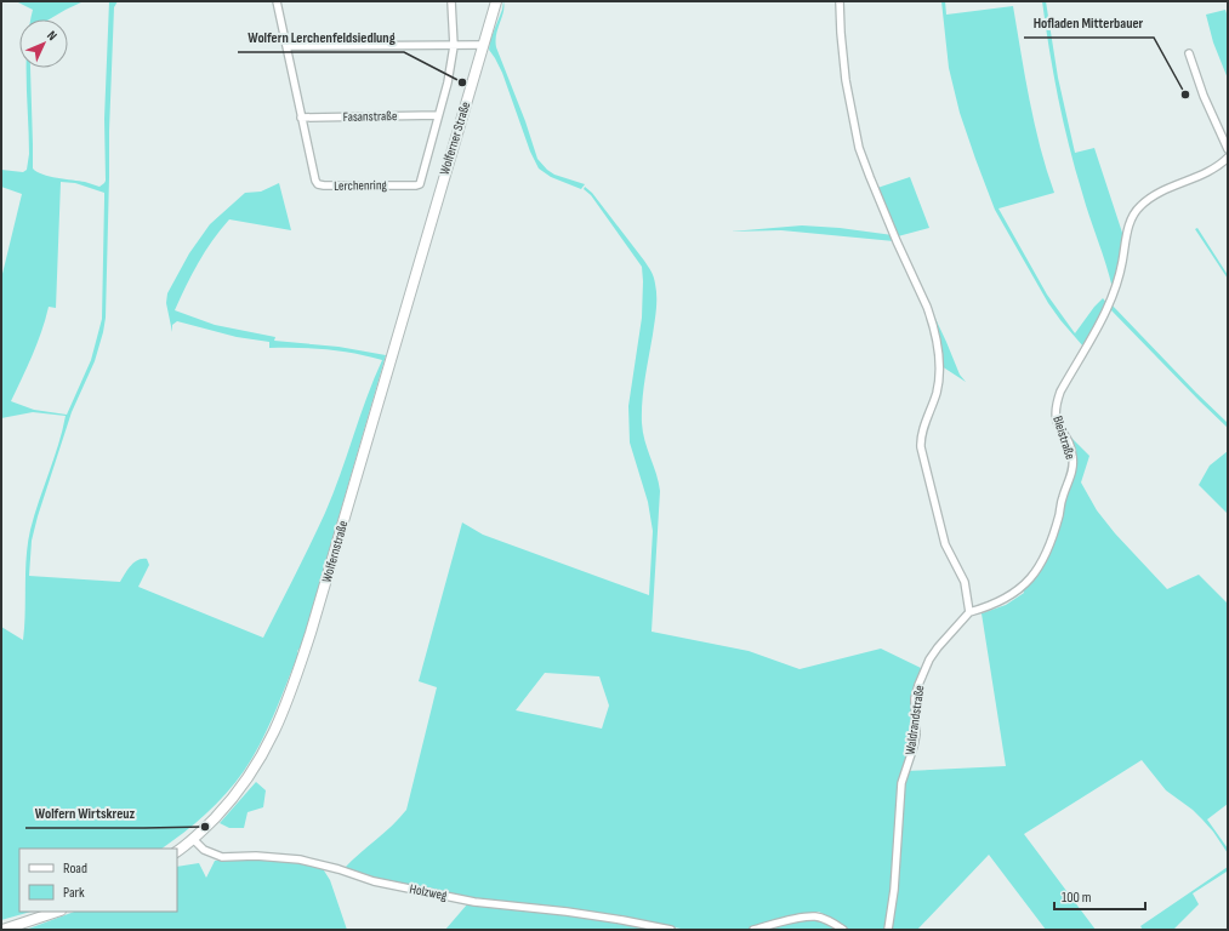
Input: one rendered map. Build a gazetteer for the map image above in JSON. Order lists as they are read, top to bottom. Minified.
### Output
{"streets":{"main road":["Wolferner Straße","Wolfernstraße"],"street":["Fasanstraße","Lerchenring","Bleistraße","Waldrandstraße","Holzweg"]},"crossings":[["Fasanstraße","Lerchenring"],["Wolferner Straße","Wolfernstraße"],["Bleistraße","Waldrandstraße"],["Wolfernstraße","Holzweg"]],"places":["Wolfern Lerchenfeldsiedlung","Hofladen Mitterbauer","Wolfern Wirtskreuz"],"legend":["Road","Park"],"scale_bar":"100 m","north":"top right"}
